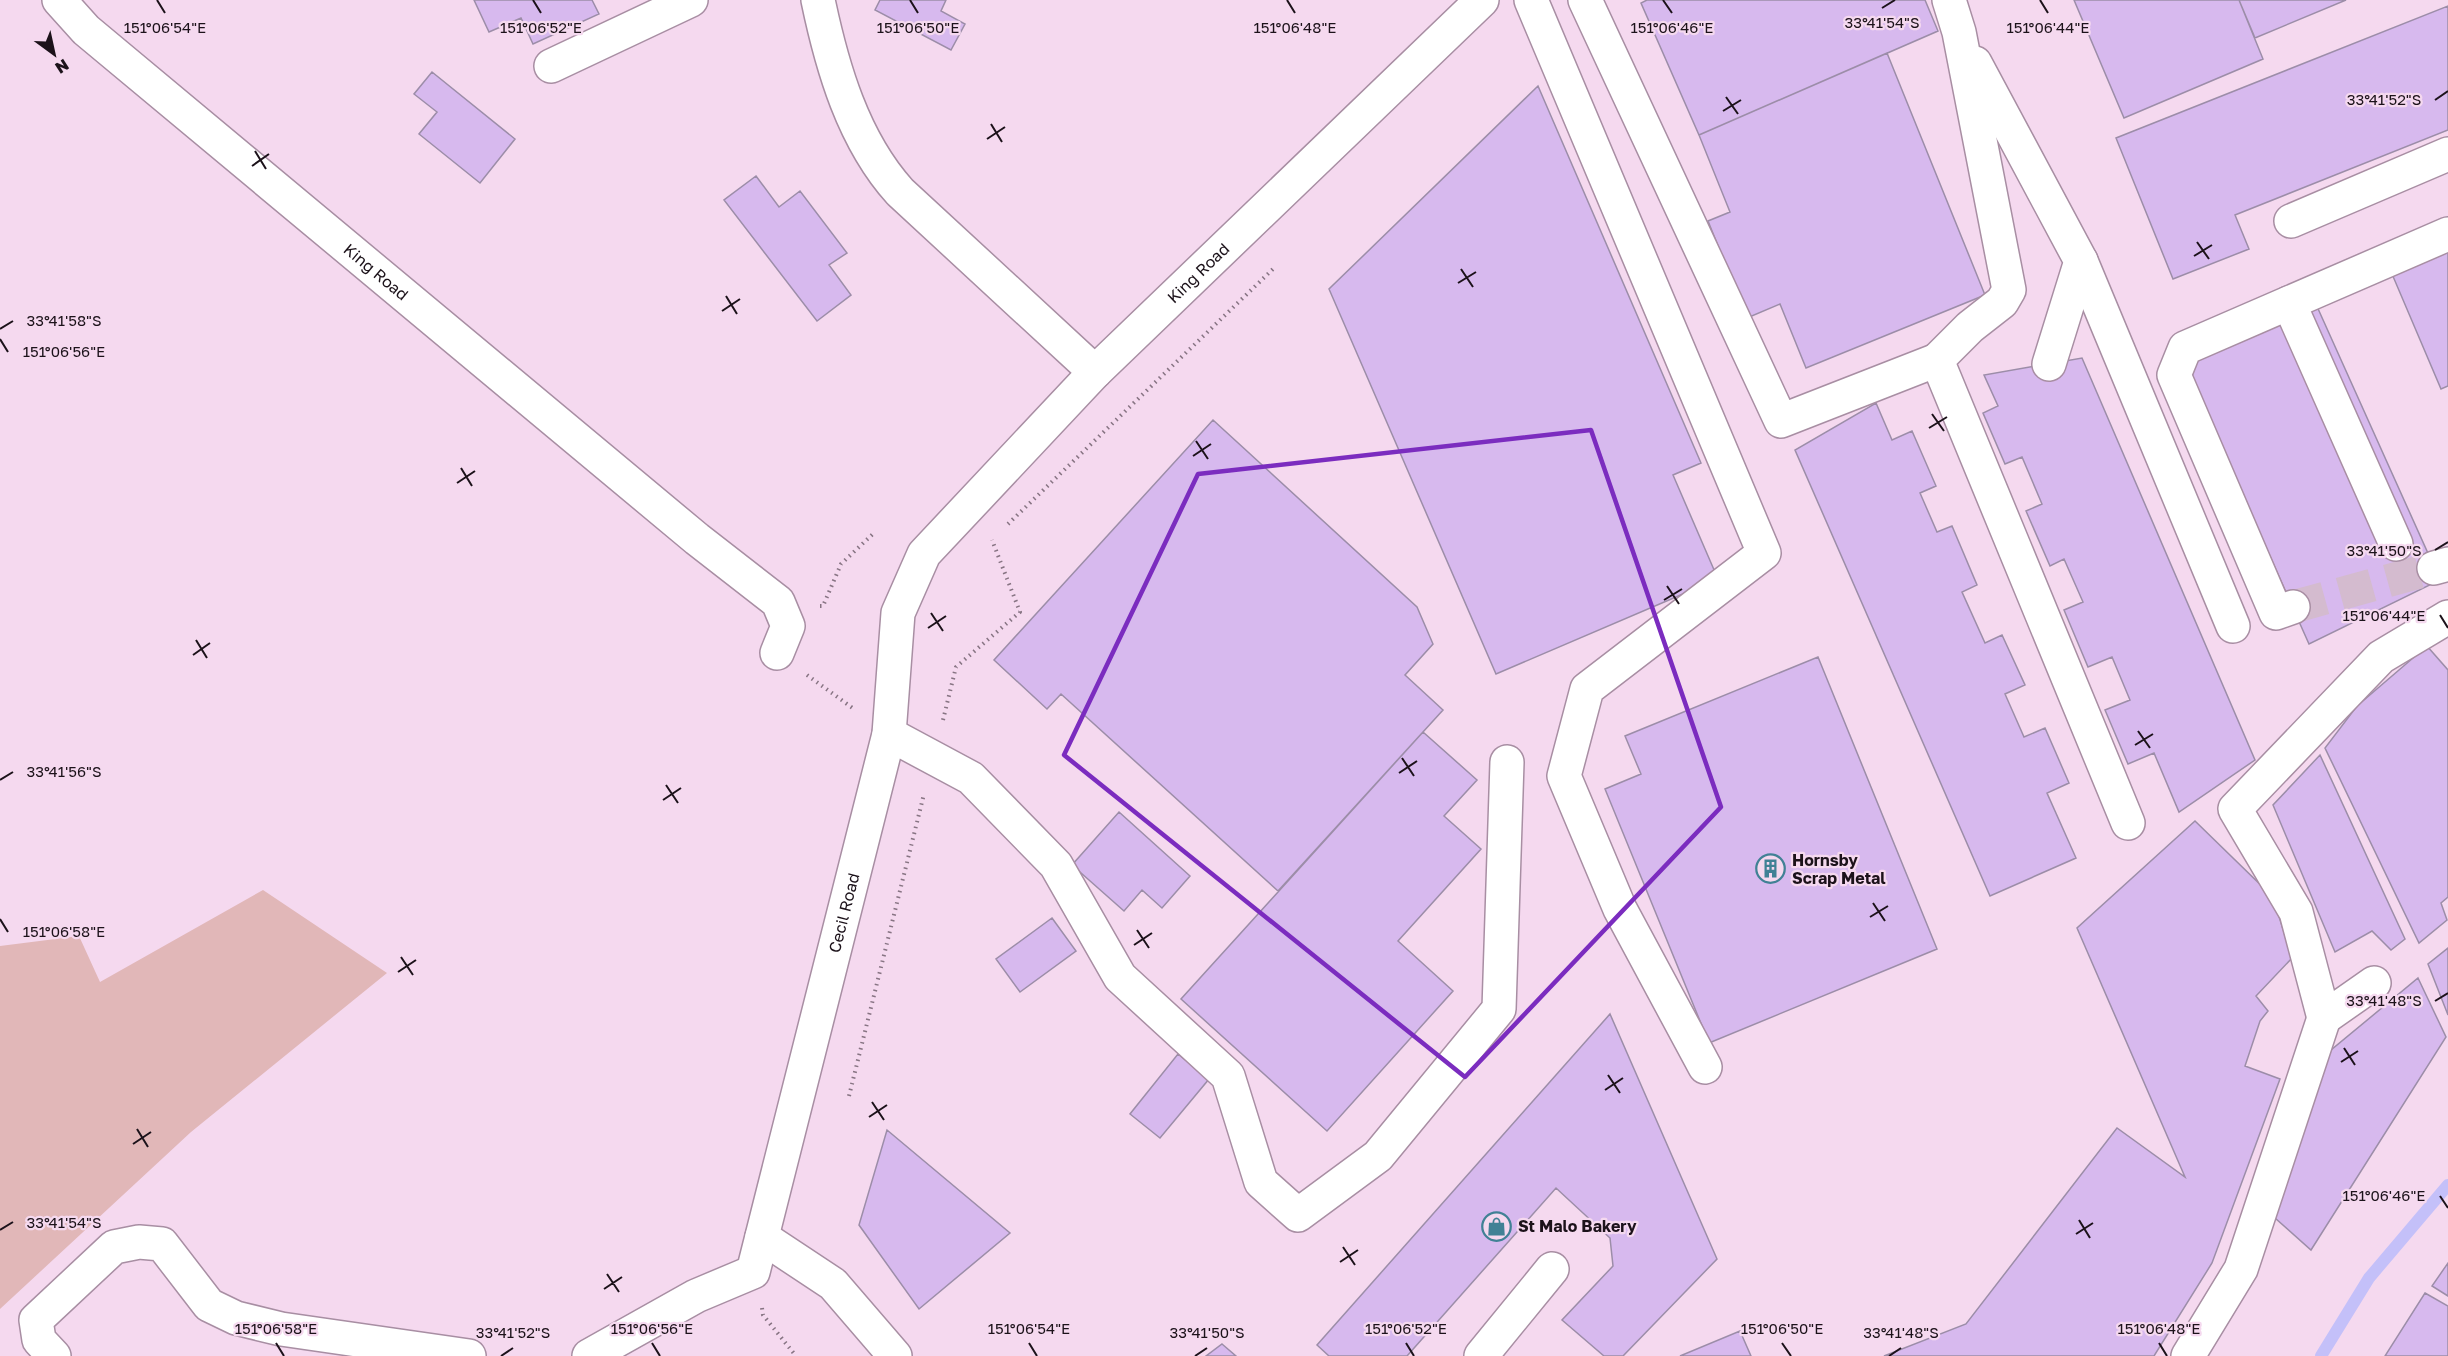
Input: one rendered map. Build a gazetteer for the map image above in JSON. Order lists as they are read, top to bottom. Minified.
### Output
{"streets":{"street":["King Road","Cecil Road"]},"crossings":[["King Road","Cecil Road"]],"places":{"building":["Hornsby Scrap Metal"],"shop":["St Malo Bakery"]},"north":"bottom right","coordinates":["33°41'54\"S","151°06'54\"E","151°06'52\"E","151°06'50\"E","151°06'48\"E","151°06'46\"E","151°06'44\"E","33°41'52\"S","33°41'58\"S","151°06'56\"E","33°41'50\"S","33°41'56\"S","151°06'58\"E","33°41'48\"S"]}
